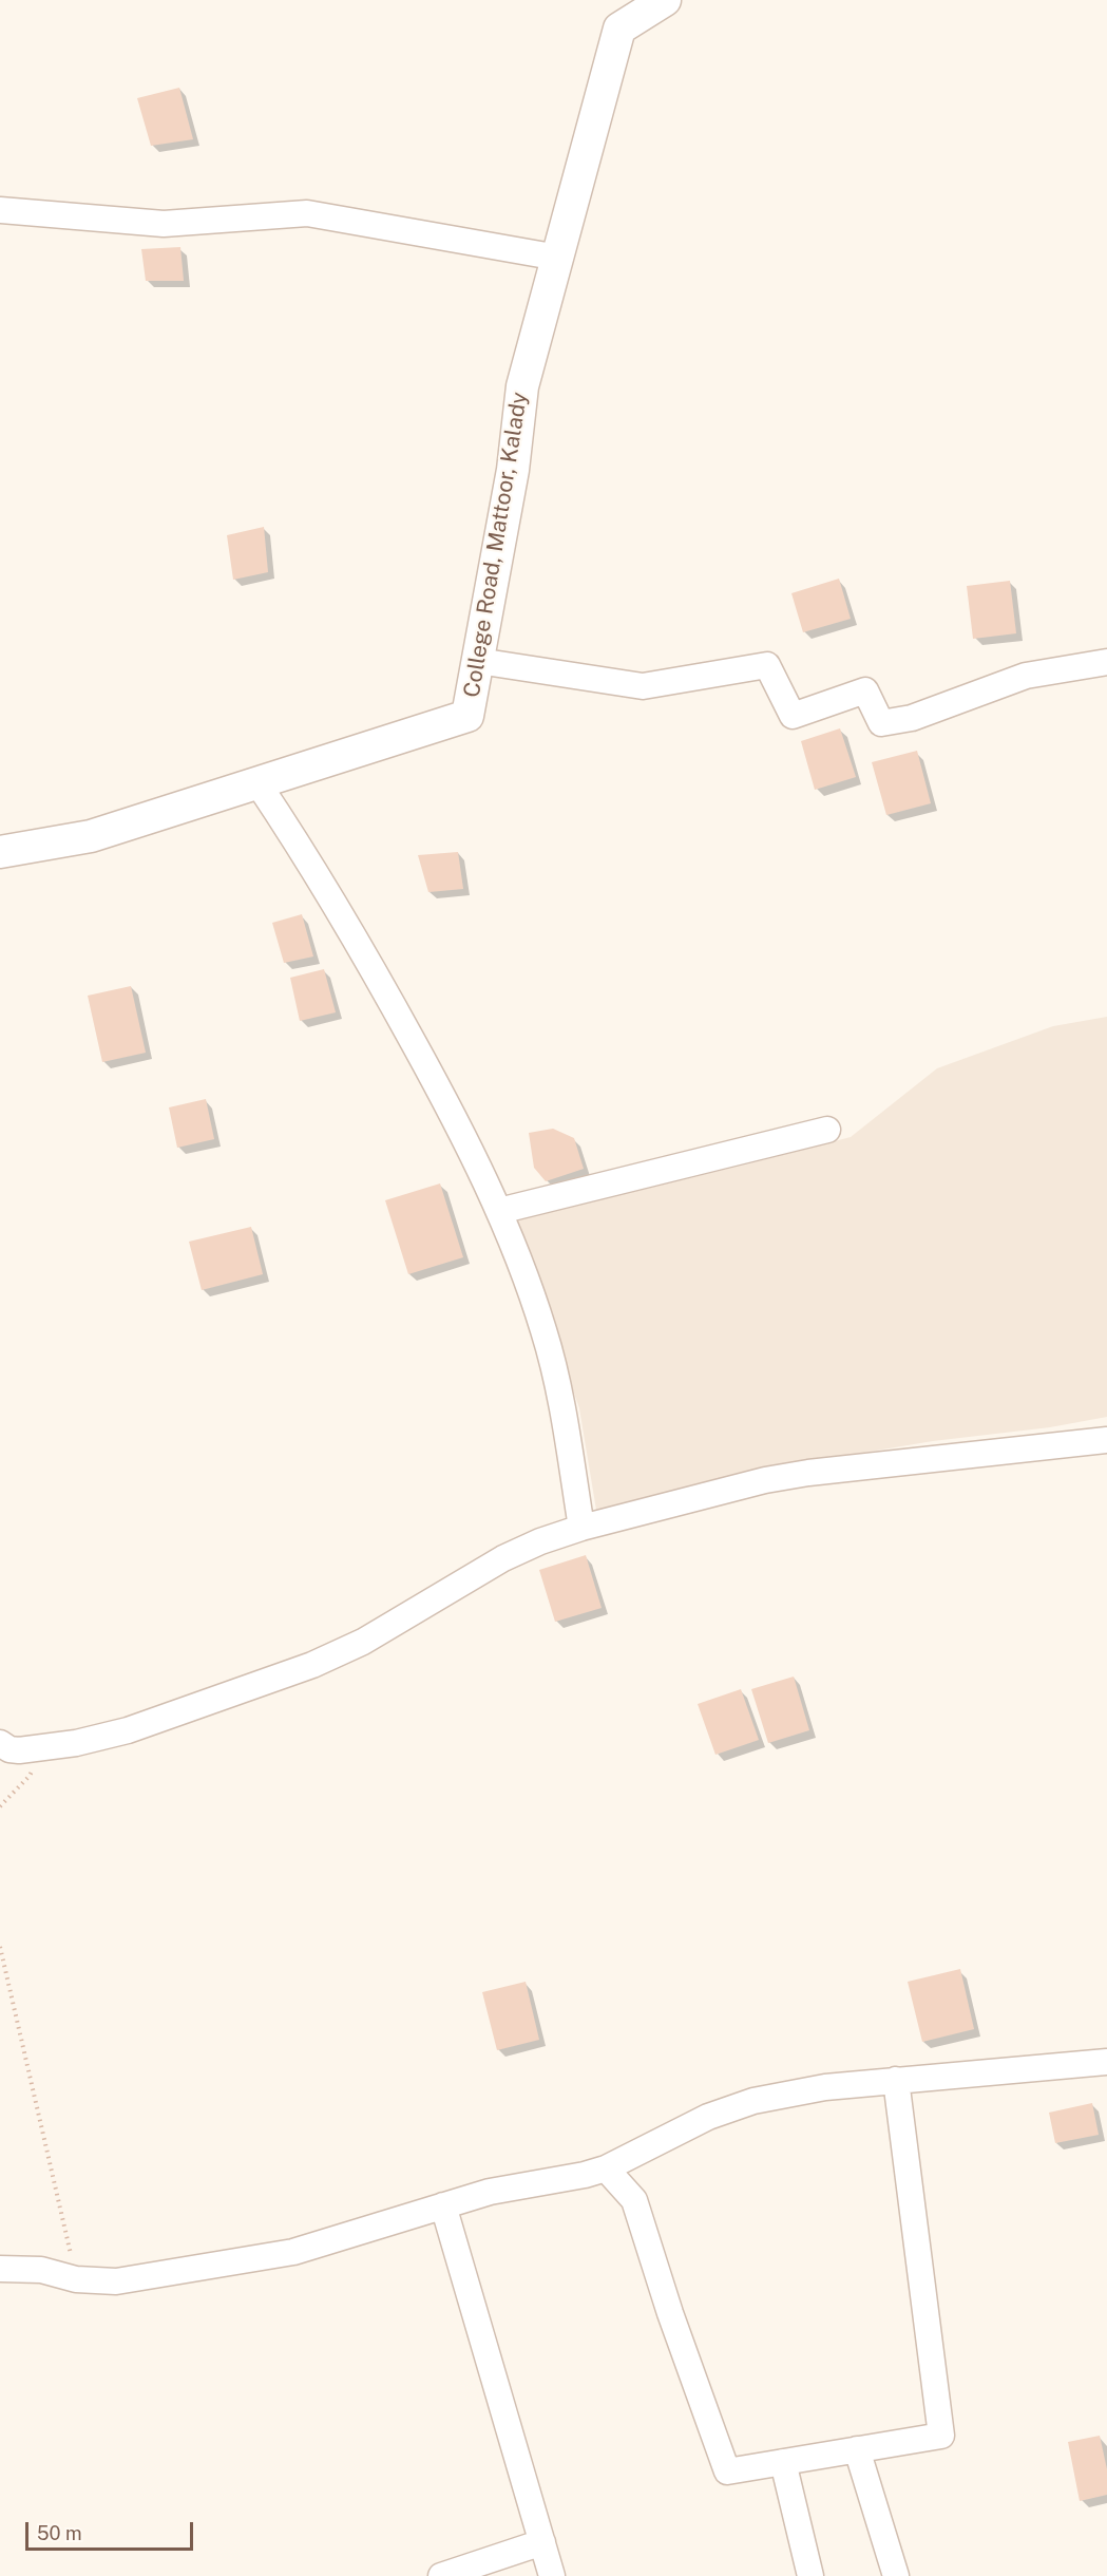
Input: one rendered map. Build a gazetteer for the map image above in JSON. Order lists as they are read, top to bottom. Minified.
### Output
{"streets":{"street":["College Road, Mattoor, Kalady"]},"scale_bar":"50 m"}
